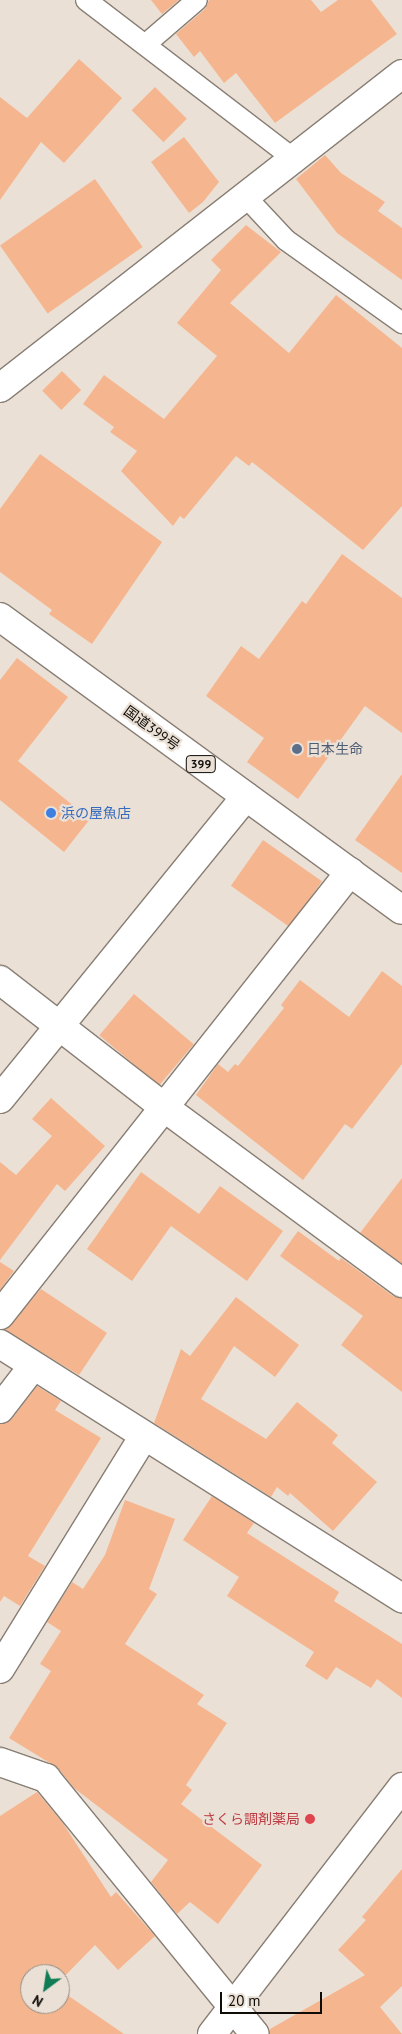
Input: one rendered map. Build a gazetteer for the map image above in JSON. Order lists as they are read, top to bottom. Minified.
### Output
{"streets":{"main road":["国道399号","399"]},"places":["日本生命","浜の屋魚店","さくら調剤薬局"],"scale_bar":"20 m","north":"bottom left"}
